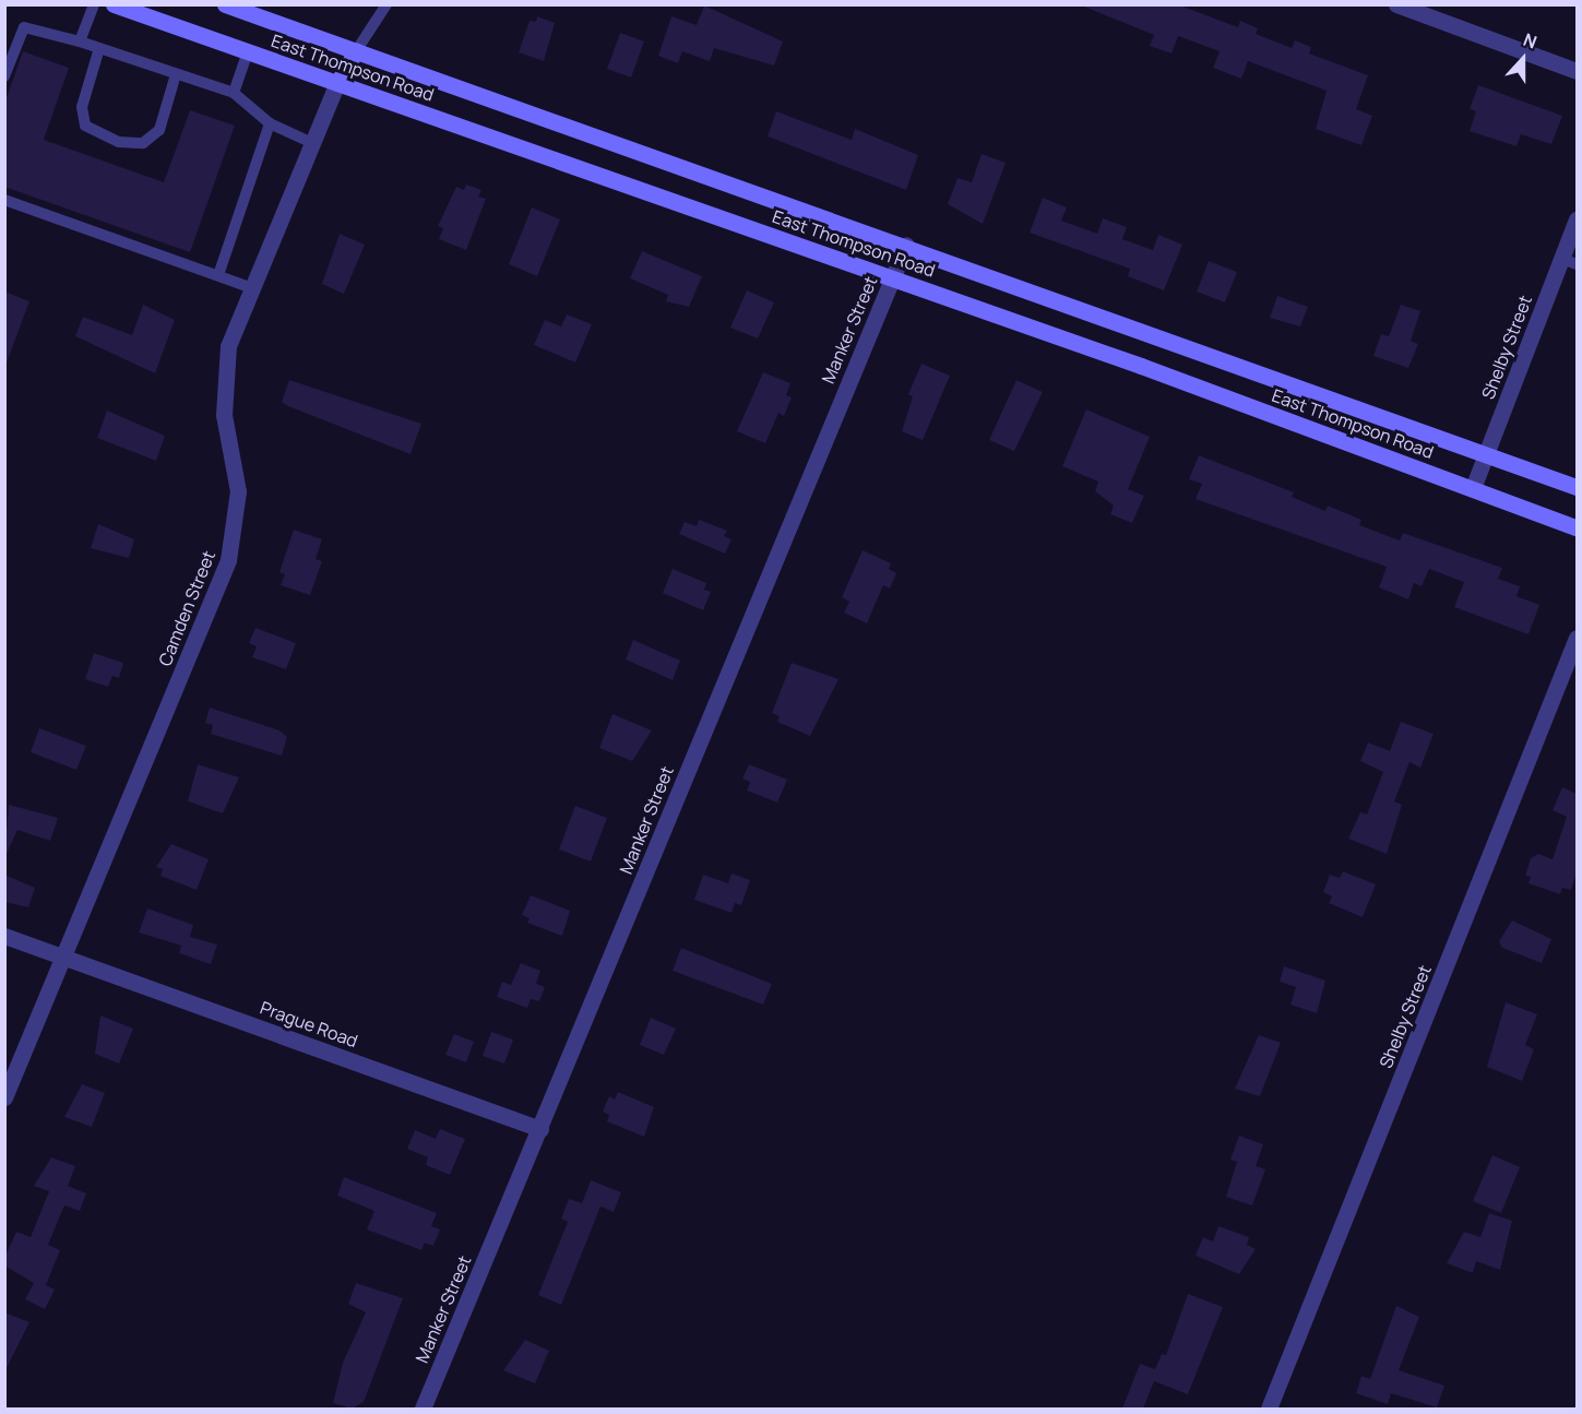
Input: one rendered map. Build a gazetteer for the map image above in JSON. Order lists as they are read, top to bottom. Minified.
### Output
{"streets":{"main road":["East Thompson Road"],"street":["Manker Street","Shelby Street","Camden Street","Prague Road"]},"crossings":[["East Thompson Road","Manker Street"],["East Thompson Road","Shelby Street"],["East Thompson Road","Camden Street"],["Manker Street","Prague Road"],["Camden Street","Prague Road"]],"north":"top"}
